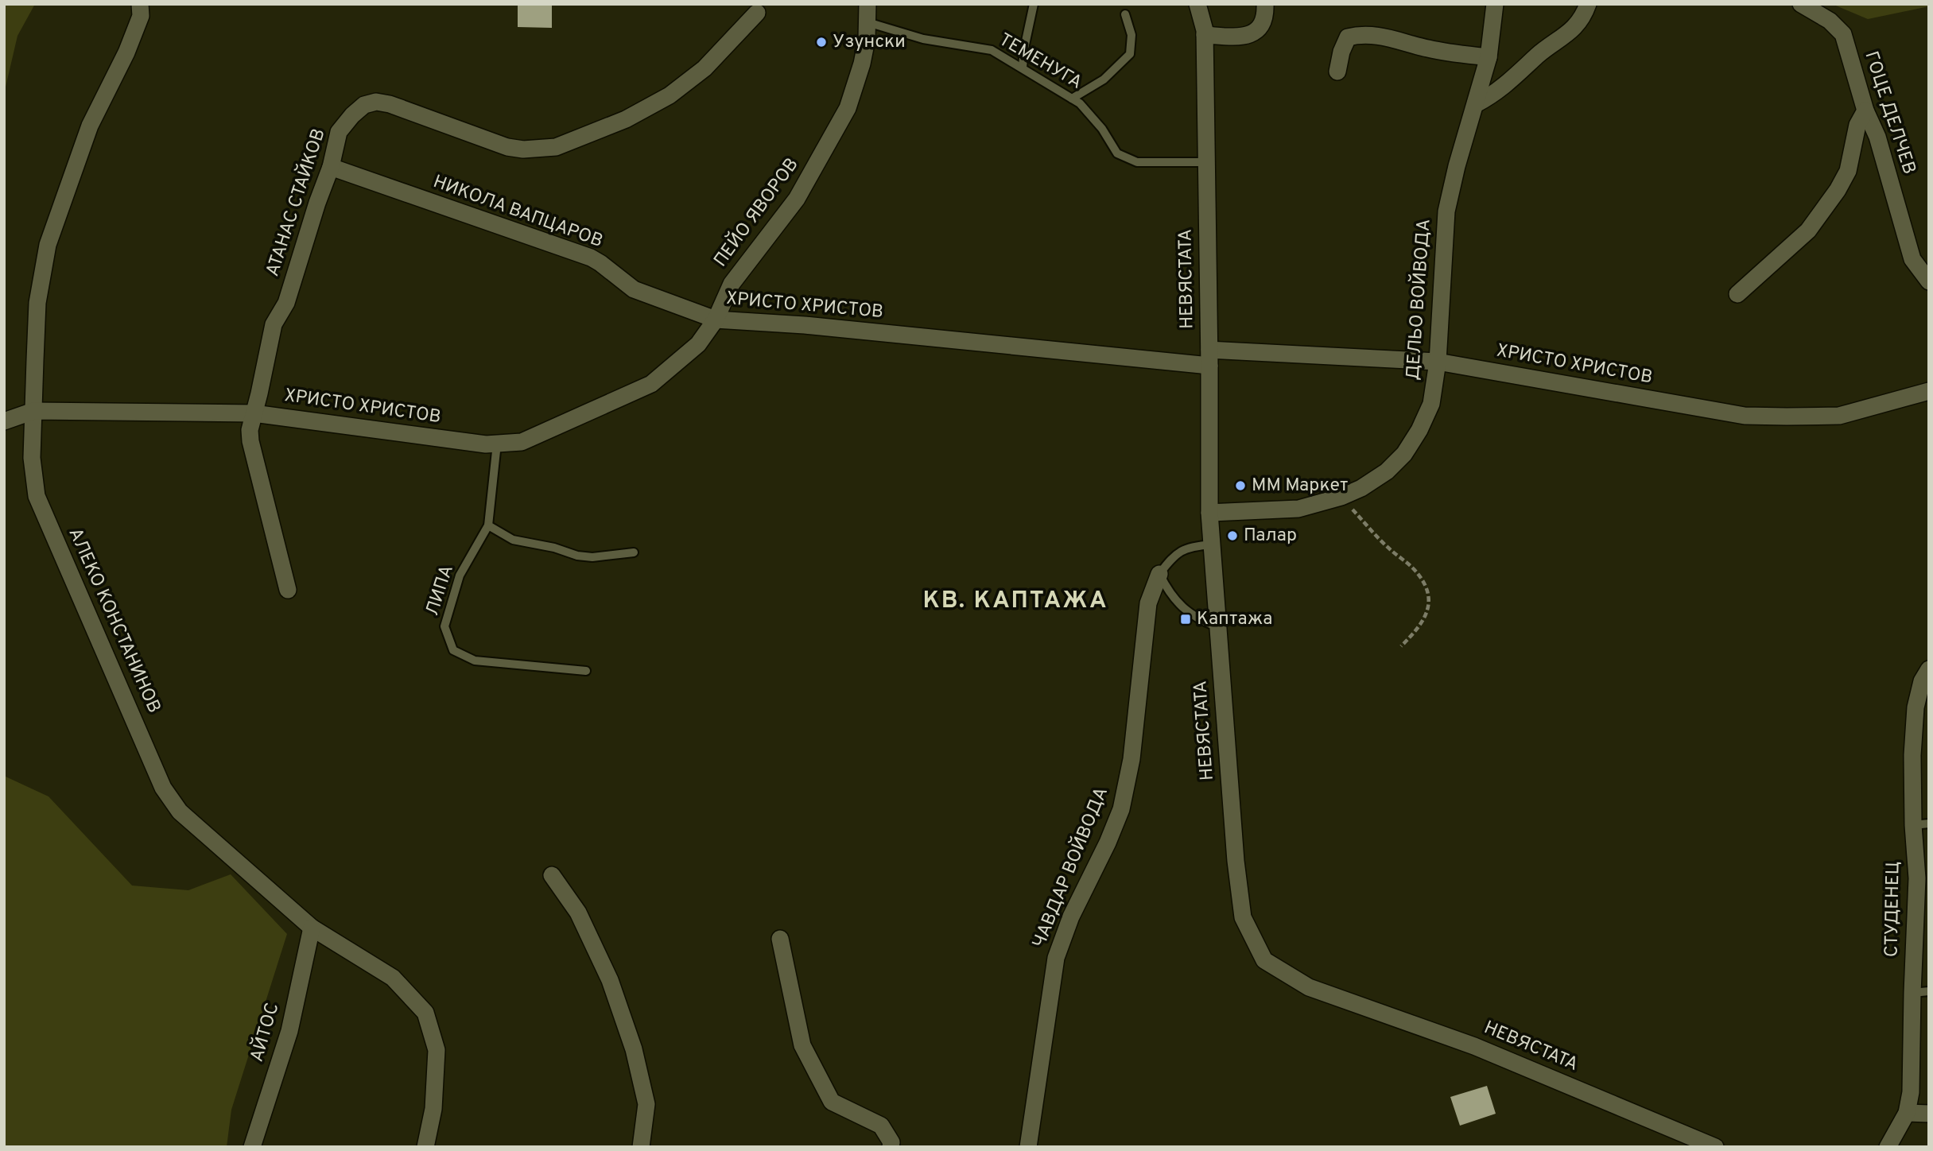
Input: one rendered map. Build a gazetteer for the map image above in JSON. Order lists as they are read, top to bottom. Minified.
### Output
{"streets":{"street":["ГОЦЕ ДЕЛЧЕВ","АТАНАС СТАЙКОВ","НИКОЛА ВАПЦАРОВ","ПЕЙО ЯВОРОВ","НЕВЯСТАТА","ДЕЛЬО ВОЙВОДА","ХРИСТО ХРИСТОВ","АЛЕКО КОНСТАНИНОВ","ЧАВДАР ВОЙВОДА","СТУДЕНЕЦ","АЙТОС"],"lane":["ТЕМЕНУГА","ЛИПА"]},"crossings":[["ТЕМЕНУГА","ПЕЙО ЯВОРОВ"],["ТЕМЕНУГА","НЕВЯСТАТА"],["АТАНАС СТАЙКОВ","НИКОЛА ВАПЦАРОВ"],["АТАНАС СТАЙКОВ","ХРИСТО ХРИСТОВ"],["НИКОЛА ВАПЦАРОВ","ПЕЙО ЯВОРОВ"],["НИКОЛА ВАПЦАРОВ","ХРИСТО ХРИСТОВ"],["ПЕЙО ЯВОРОВ","ХРИСТО ХРИСТОВ"],["НЕВЯСТАТА","ДЕЛЬО ВОЙВОДА"],["НЕВЯСТАТА","ХРИСТО ХРИСТОВ"],["ДЕЛЬО ВОЙВОДА","ХРИСТО ХРИСТОВ"],["ХРИСТО ХРИСТОВ","ЛИПА"],["ХРИСТО ХРИСТОВ","АЛЕКО КОНСТАНИНОВ"],["АЛЕКО КОНСТАНИНОВ","АЙТОС"]],"districts":["КВ. КАПТАЖА"],"places":{"other":["Узунски","ММ Маркет","Палар"],"transit":["Каптажа"]}}
